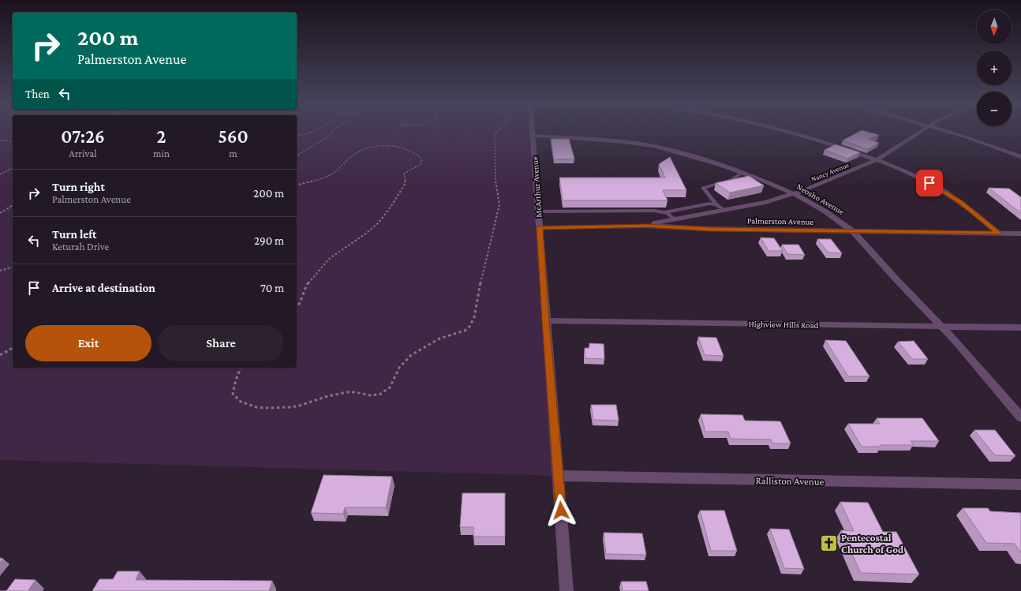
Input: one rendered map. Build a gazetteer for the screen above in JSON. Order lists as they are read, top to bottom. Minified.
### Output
{"streets":{"street":["Nancy Avenue","McArthur Avenue","Neosho Avenue","Palmerston Avenue","Highview Hills Road","Ralliston Avenue"]},"crossings":[["Nancy Avenue","Neosho Avenue"],["Nancy Avenue","Palmerston Avenue"],["McArthur Avenue","Neosho Avenue"],["McArthur Avenue","Palmerston Avenue"],["McArthur Avenue","Highview Hills Road"],["McArthur Avenue","Ralliston Avenue"],["Neosho Avenue","Palmerston Avenue"],["Neosho Avenue","Highview Hills Road"]],"places":{"church":["Pentecostal Church of God"]},"north":"bottom","page":{"map_buttons":["+","−"],"turn":["200 m","Palmerston Avenue"],"then":"Then","eta":["07:26","Arrival","2","min","560","m"],"list":[{"name":"Turn right","note":"Palmerston Avenue","value":"200 m"},{"name":"Turn left","note":"Keturah Drive","value":"290 m"},{"name":"Arrive at destination","value":"70 m"}],"buttons":["Exit","Share"]}}
